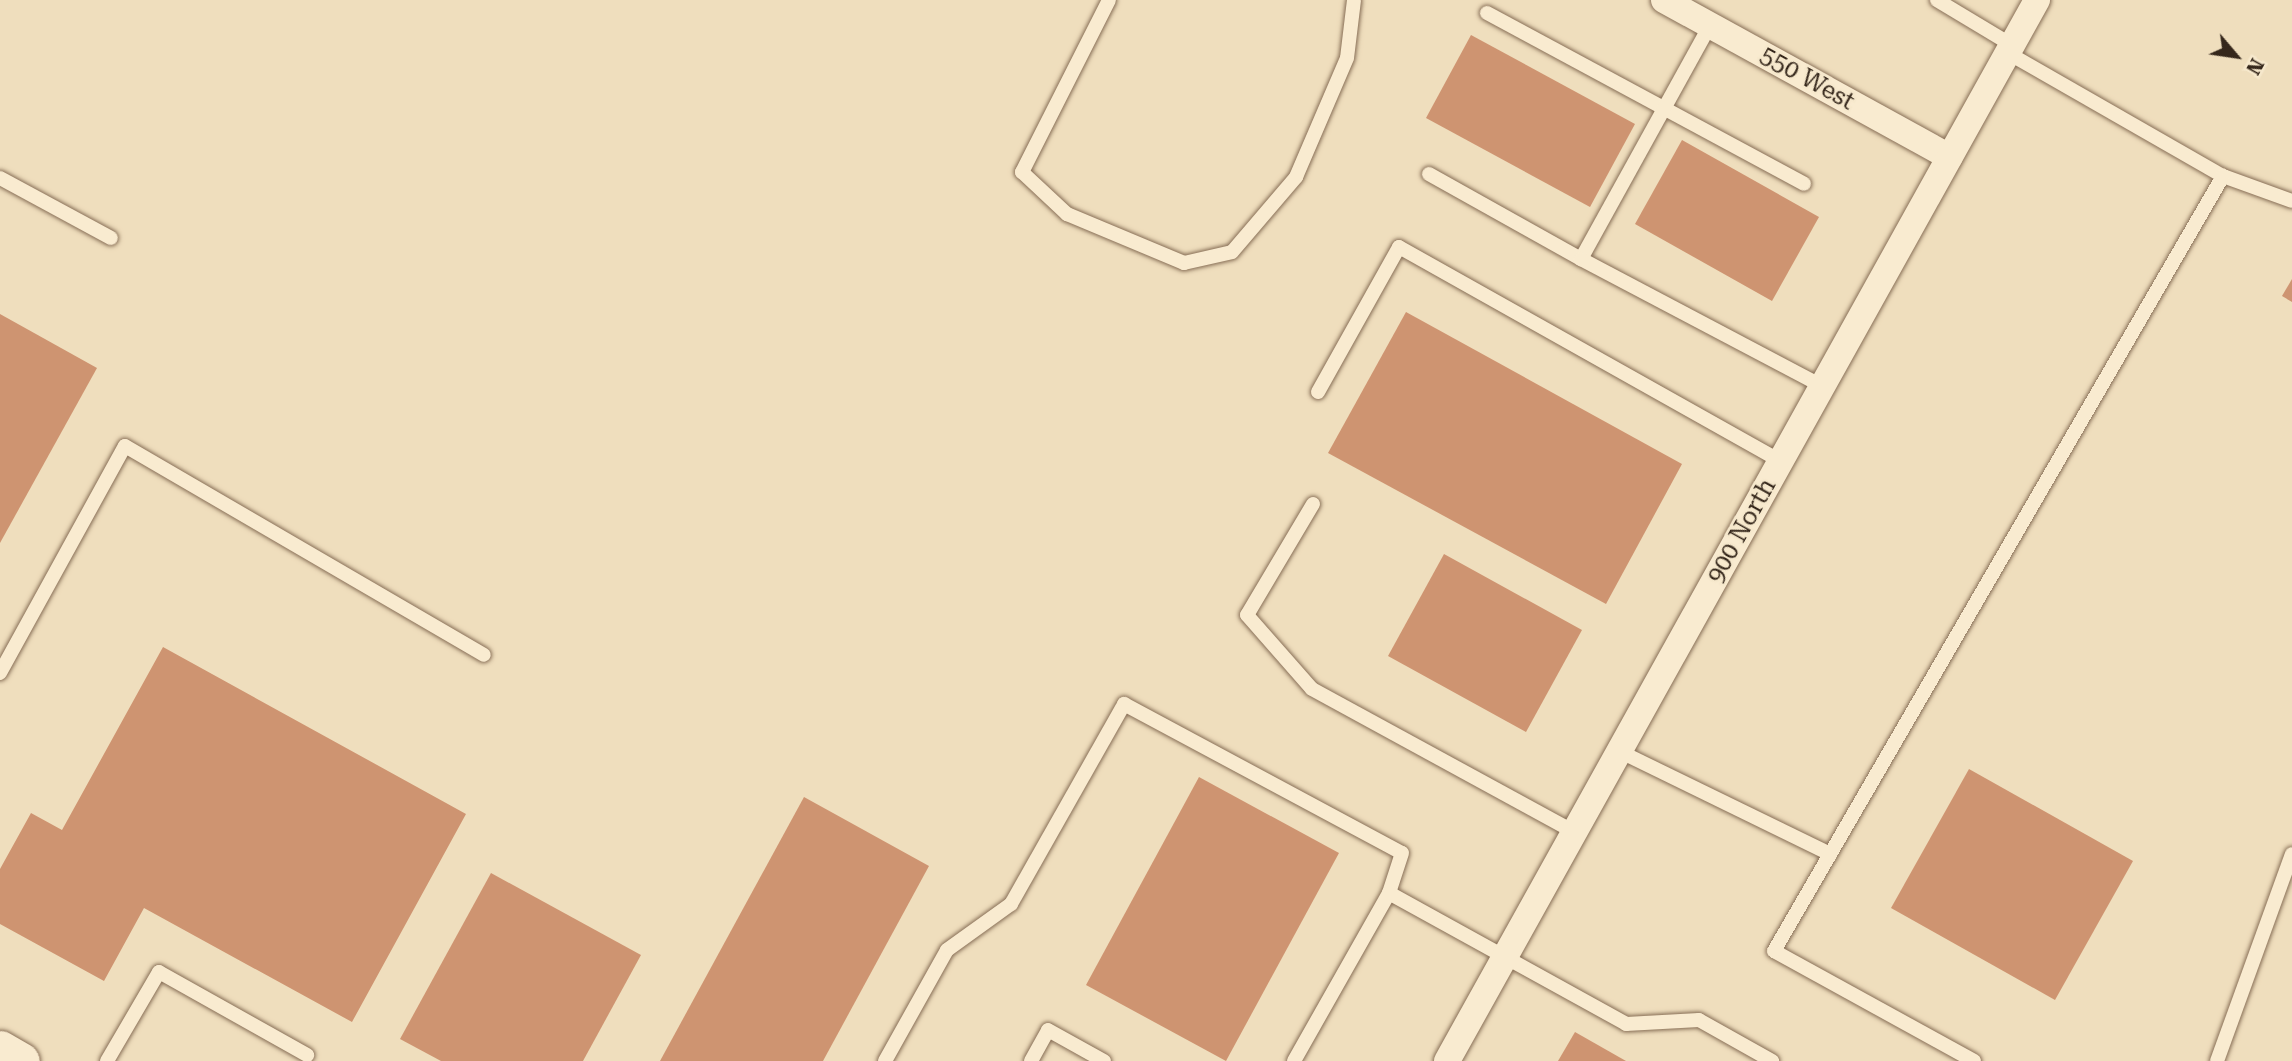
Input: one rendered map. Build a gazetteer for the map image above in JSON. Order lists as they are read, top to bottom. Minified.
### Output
{"streets":{"street":["550 West","900 North"]},"crossings":[["550 West","900 North"]],"north":"bottom right"}
